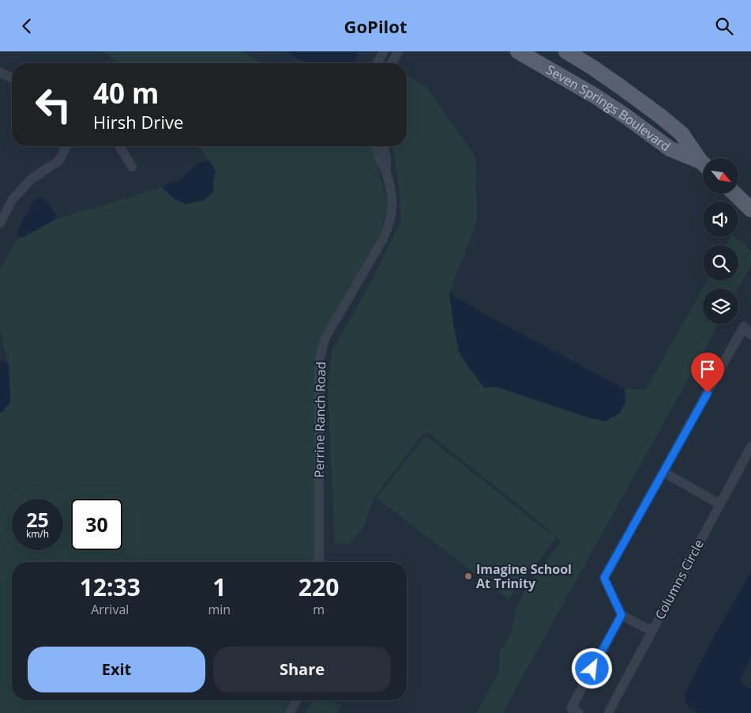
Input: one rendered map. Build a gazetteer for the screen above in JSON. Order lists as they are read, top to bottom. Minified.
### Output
{"streets":{"main road":["Seven Springs Boulevard"],"street":["Perrine Ranch Road","Columns Circle"]},"places":["Imagine School At Trinity"],"north":"bottom right","page":{"header":"GoPilot","turn":["40 m","Hirsh Drive"],"speed":"25 km/h","limit":"30","eta":["12:33","Arrival","1","min","220","m"],"buttons":["Exit","Share"]}}
